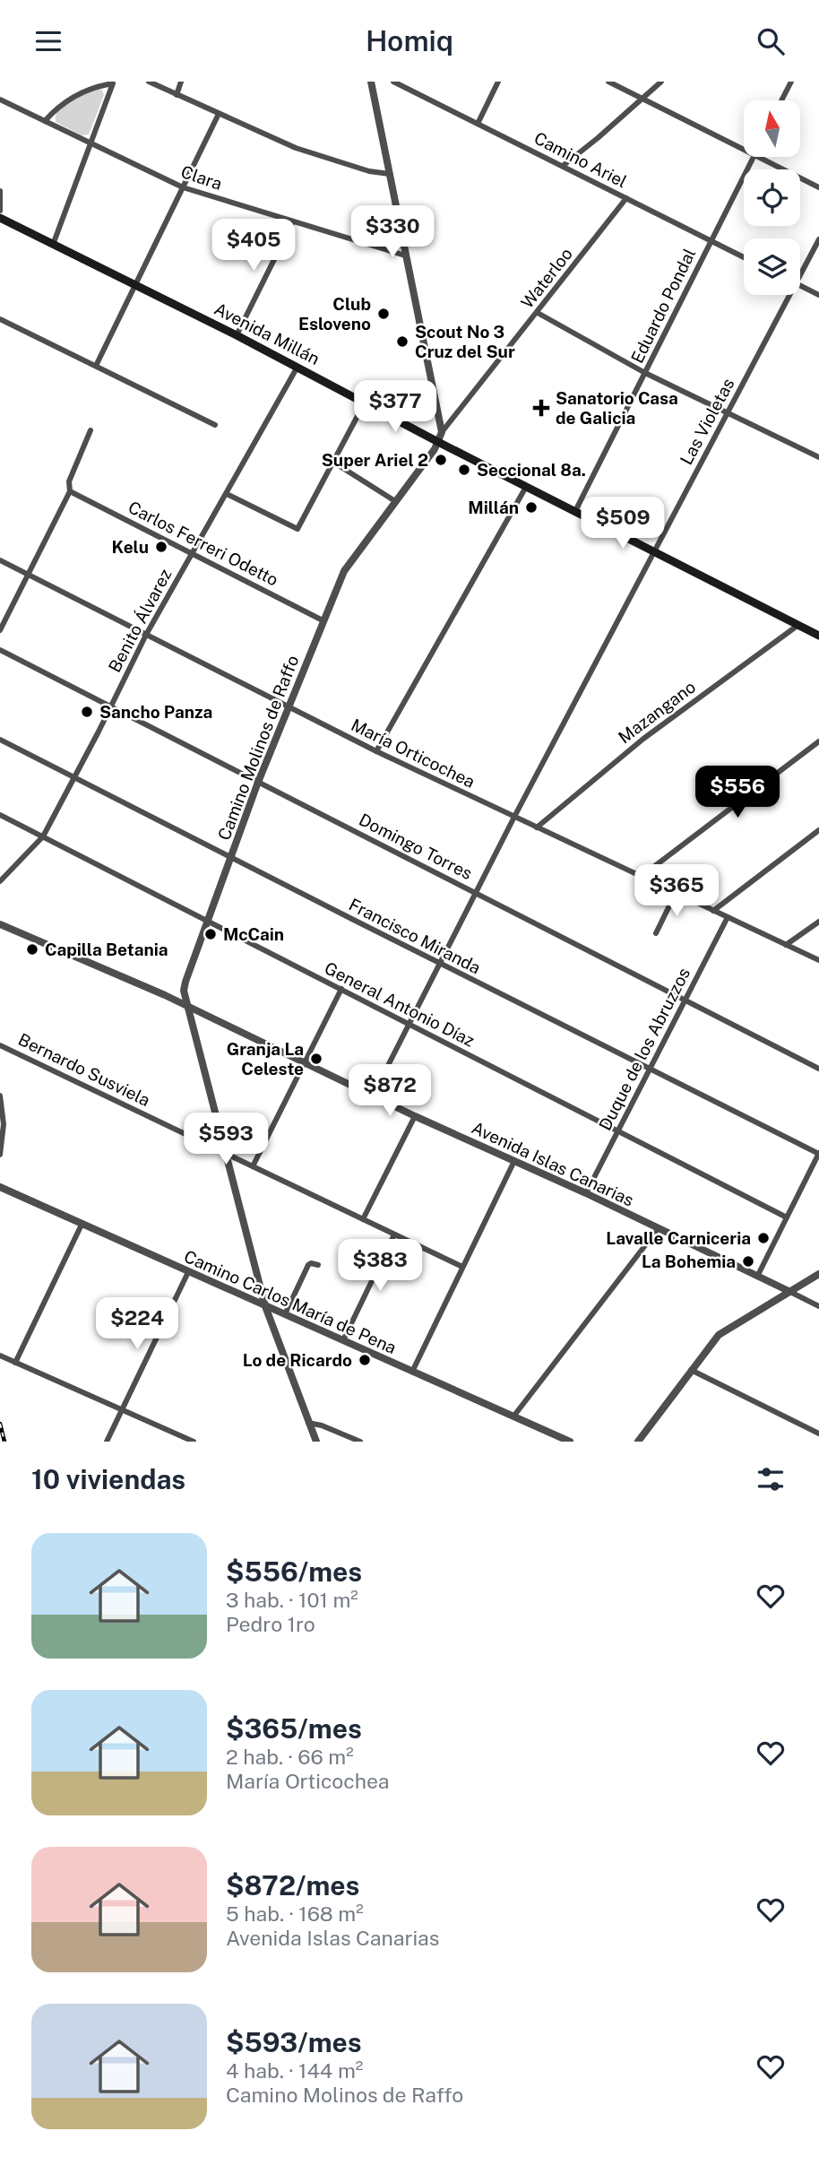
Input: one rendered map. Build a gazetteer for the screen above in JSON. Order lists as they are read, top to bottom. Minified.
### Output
{"streets":{"main road":["Avenida Millán"],"street":["Camino Ariel","Clara","Waterloo","Eduardo Pondal","Las Violetas","Carlos Ferreri Odetto","Benito Álvarez","Mazangano","Camino Molinos de Raffo","María Orticochea","Domingo Torres","Francisco Miranda","General Antonio Díaz","Duque de los Abruzzos","Bernardo Susviela","Avenida Islas Canarias","Camino Carlos María de Pena"]},"crossings":[["Camino Ariel","Waterloo"],["Camino Ariel","Eduardo Pondal"],["Waterloo","Camino Molinos de Raffo"],["Eduardo Pondal","Avenida Millán"],["Avenida Millán","Las Violetas"],["Avenida Millán","Benito Álvarez"],["Avenida Millán","Mazangano"],["Avenida Millán","Camino Molinos de Raffo"],["Las Violetas","María Orticochea"],["Carlos Ferreri Odetto","Benito Álvarez"],["Carlos Ferreri Odetto","Camino Molinos de Raffo"],["Benito Álvarez","María Orticochea"],["Benito Álvarez","Domingo Torres"],["Benito Álvarez","Francisco Miranda"],["Benito Álvarez","General Antonio Díaz"],["Mazangano","María Orticochea"],["Camino Molinos de Raffo","María Orticochea"],["Camino Molinos de Raffo","Domingo Torres"],["Camino Molinos de Raffo","Francisco Miranda"],["Camino Molinos de Raffo","General Antonio Díaz"],["Camino Molinos de Raffo","Bernardo Susviela"],["Camino Molinos de Raffo","Avenida Islas Canarias"],["Camino Molinos de Raffo","Camino Carlos María de Pena"],["María Orticochea","Duque de los Abruzzos"],["Domingo Torres","Duque de los Abruzzos"],["Francisco Miranda","Duque de los Abruzzos"],["General Antonio Díaz","Duque de los Abruzzos"],["Duque de los Abruzzos","Avenida Islas Canarias"]],"places":{"other":["Club Esloveno","Scout No 3 Cruz del Sur","Super Ariel 2","Seccional 8a.","Millán","Kelu","Sancho Panza","McCain","Capilla Betania","Granja La Celeste","Lavalle Carniceria","La Bohemia","Lo de Ricardo"],"health":["Sanatorio Casa de Galicia"]},"north":"top","page":{"header":"Homiq","price":["$330","$405","$377","$509","$556","$365","$872","$593","$383","$224"],"heading":"10 viviendas","list":[{"name":"$556/mes","note":"3 hab. · 101 m² · Pedro 1ro"},{"name":"$365/mes","note":"2 hab. · 66 m² · María Orticochea"},{"name":"$872/mes","note":"5 hab. · 168 m² · Avenida Islas Canarias"},{"name":"$593/mes","note":"4 hab. · 144 m² · Camino Molinos de Raffo"}]}}
